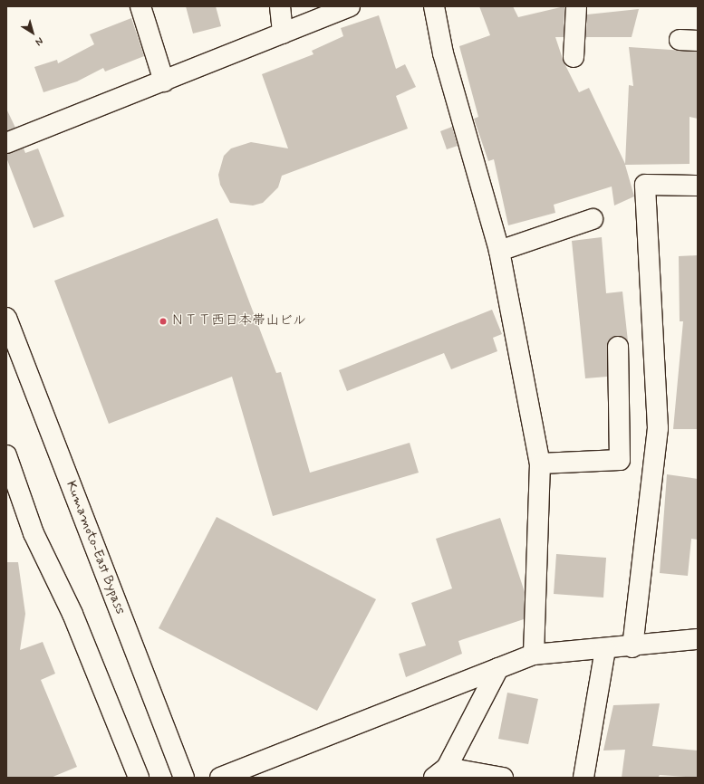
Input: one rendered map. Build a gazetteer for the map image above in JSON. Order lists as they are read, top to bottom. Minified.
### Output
{"streets":{"main road":["Kumamoto-East Bypass"]},"places":["ＮＴＴ西日本帯山ビル"],"north":"bottom right"}
